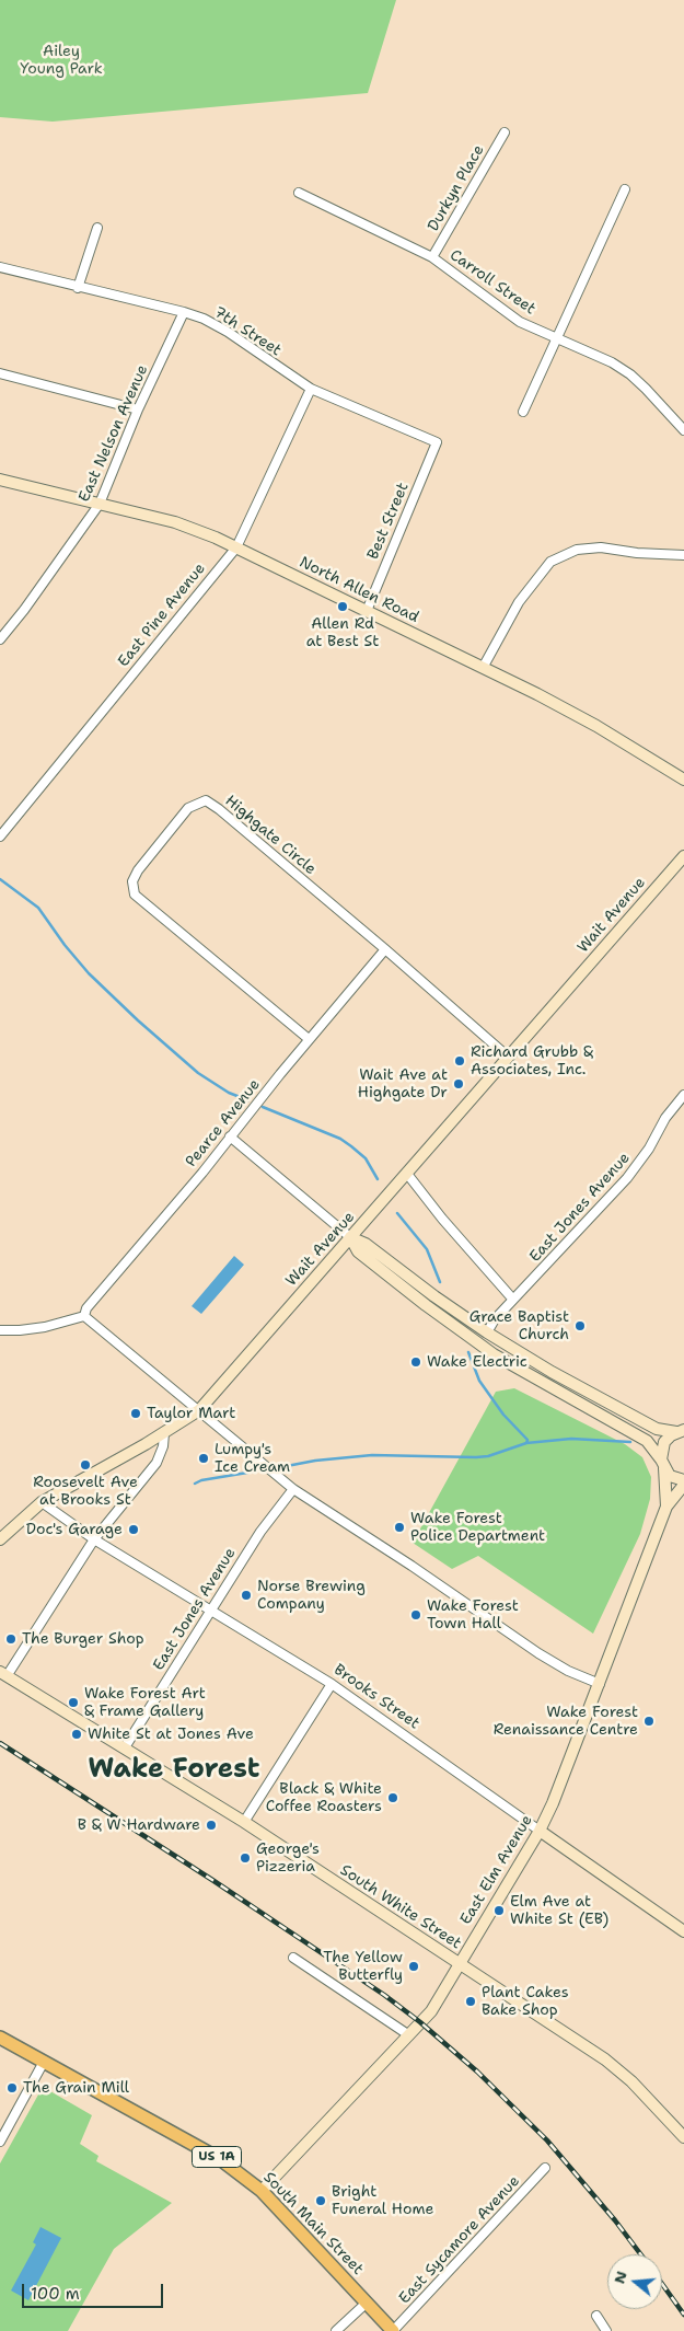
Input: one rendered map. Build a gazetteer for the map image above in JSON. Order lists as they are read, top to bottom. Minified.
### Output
{"streets":{"main road":["US 1A","South Main Street"],"street":["Durkyn Place","Carroll Street","7th Street","East Nelson Avenue","Best Street","North Allen Road","East Pine Avenue","Highgate Circle","Wait Avenue","Pearce Avenue","East Jones Avenue","Brooks Street","East Elm Avenue","South White Street","East Sycamore Avenue"]},"crossings":[["Durkyn Place","Carroll Street"],["7th Street","East Nelson Avenue"],["7th Street","Best Street"],["7th Street","East Pine Avenue"],["East Nelson Avenue","North Allen Road"],["Best Street","North Allen Road"],["North Allen Road","East Pine Avenue"],["Highgate Circle","Wait Avenue"],["Highgate Circle","Pearce Avenue"],["Wait Avenue","Brooks Street"],["East Jones Avenue","Brooks Street"],["East Jones Avenue","South White Street"],["Brooks Street","East Elm Avenue"],["East Elm Avenue","South White Street"],["East Elm Avenue","South Main Street"],["South Main Street","East Sycamore Avenue"]],"districts":["Wake Forest"],"parks":["Ailey Young Park"],"places":["Allen Rd at Best St","Richard Grubb & Associates, Inc.","Wait Ave at Highgate Dr","Grace Baptist Church","Wake Electric","Taylor Mart","Lumpy's Ice Cream","Roosevelt Ave at Brooks St","Wake Forest Police Department","Doc's Garage","Norse Brewing Company","Wake Forest Town Hall","The Burger Shop","Wake Forest Art & Frame Gallery","Wake Forest Renaissance Centre","White St at Jones Ave","Black & White Coffee Roasters","B & W Hardware","George's Pizzeria","Elm Ave at White St (EB)","The Yellow Butterfly","Plant Cakes Bake Shop","The Grain Mill","Bright Funeral Home"],"scale_bar":"100 m","north":"left"}
